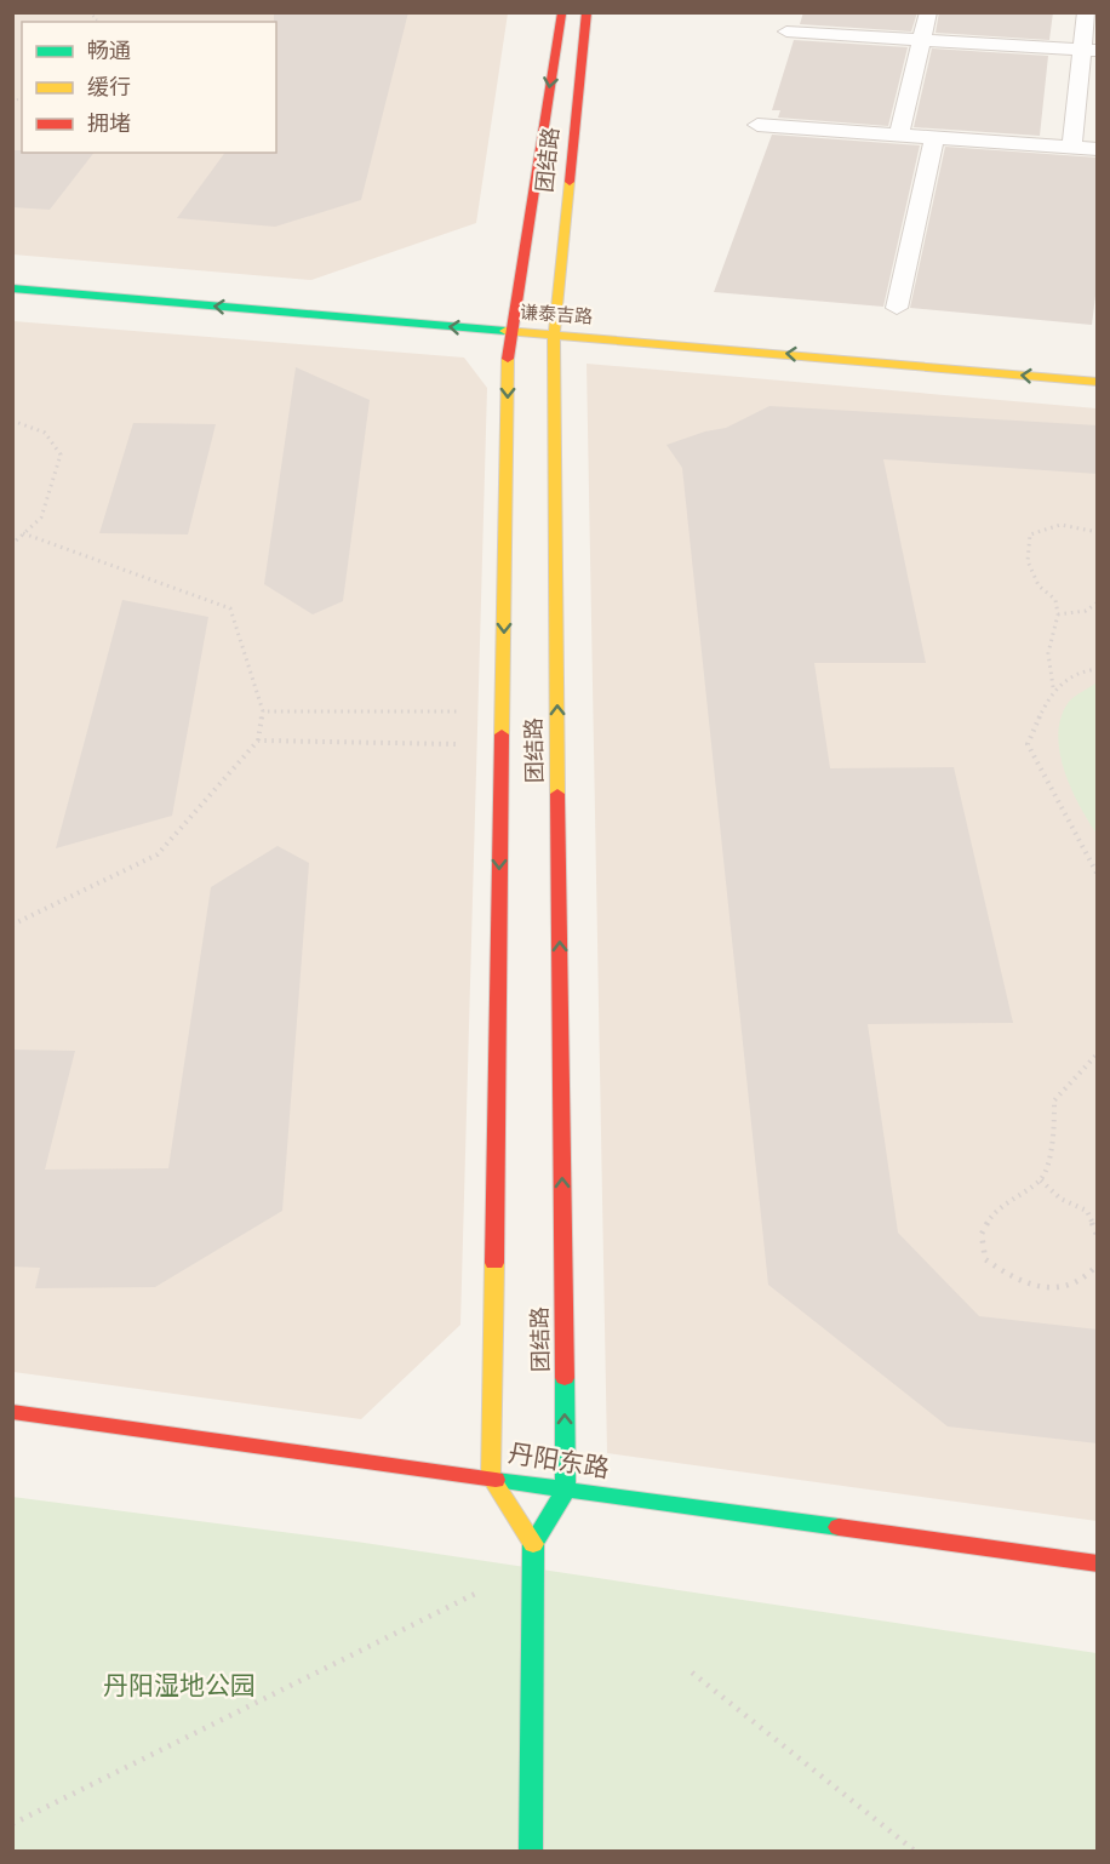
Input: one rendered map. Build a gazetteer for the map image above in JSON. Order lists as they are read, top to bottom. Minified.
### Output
{"streets":{"main road":["团结路","谦泰吉路","丹阳东路"]},"crossings":[["团结路","谦泰吉路"],["团结路","丹阳东路"]],"parks":["丹阳湿地公园"],"legend":["畅通","缓行","拥堵"]}
